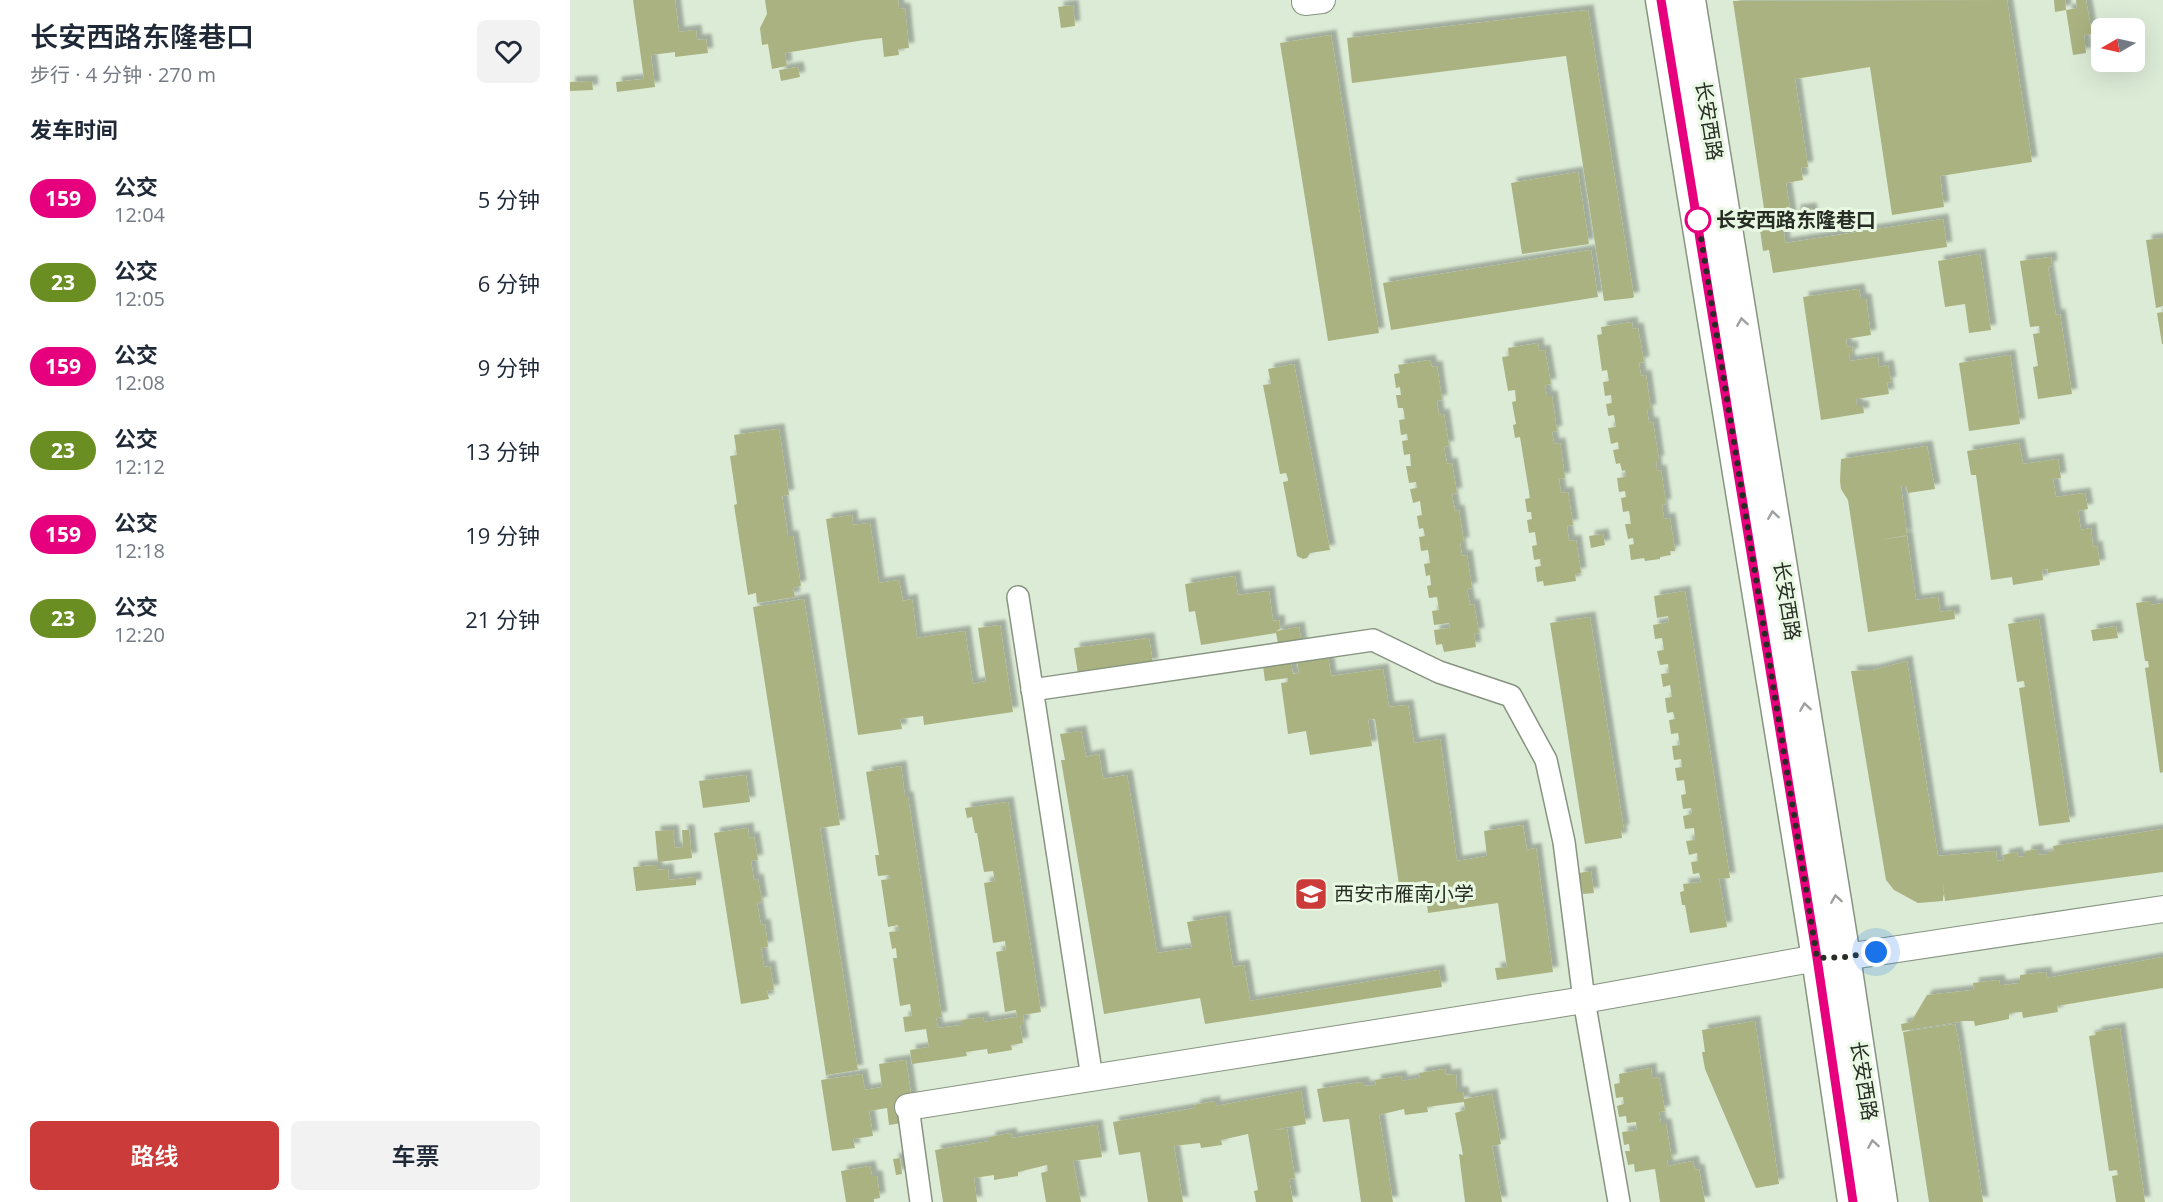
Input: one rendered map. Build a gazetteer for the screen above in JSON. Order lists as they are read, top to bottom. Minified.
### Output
{"streets":{"main road":["长安西路"]},"places":{"other":["长安西路东隆巷口"],"school or university":["西安市雁南小学"]},"lines":["bus line 159"],"north":"left","page":{"heading":[["长安西路东隆巷口","步行 · 4 分钟 · 270 m"],"发车时间"],"list":[{"mark":"159","name":"公交","note":"12:04","value":"5 分钟"},{"mark":"23","name":"公交","note":"12:05","value":"6 分钟"},{"mark":"159","name":"公交","note":"12:08","value":"9 分钟"},{"mark":"23","name":"公交","note":"12:12","value":"13 分钟"},{"mark":"159","name":"公交","note":"12:18","value":"19 分钟"},{"mark":"23","name":"公交","note":"12:20","value":"21 分钟"}],"buttons":["路线","车票"]}}
